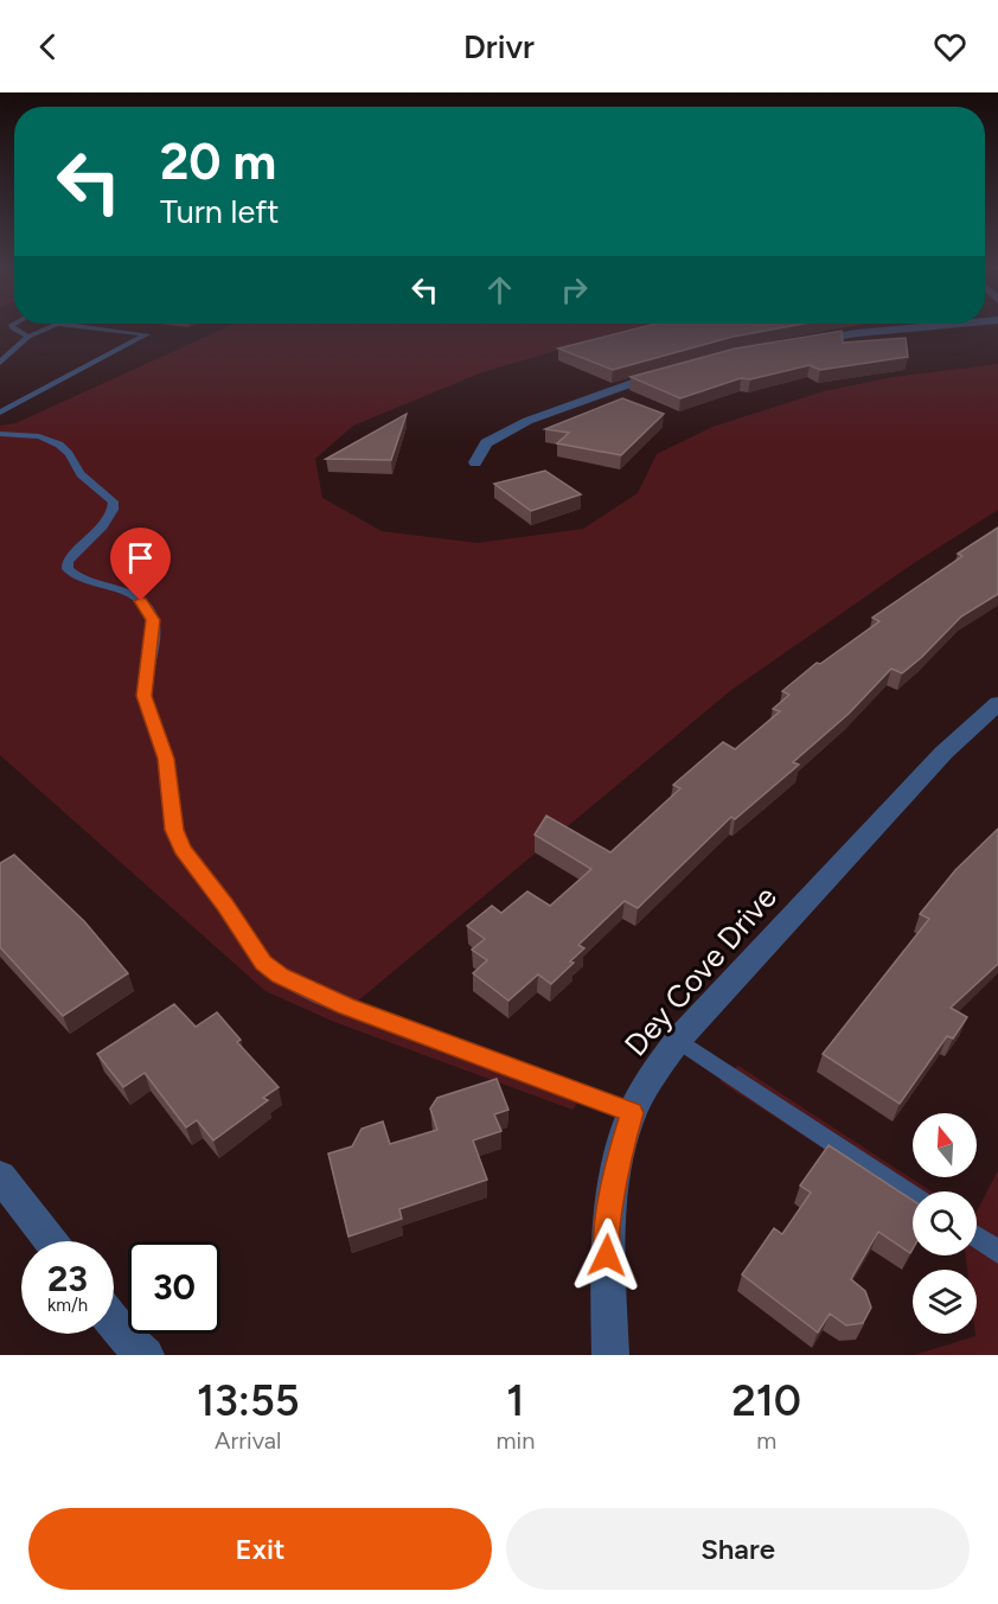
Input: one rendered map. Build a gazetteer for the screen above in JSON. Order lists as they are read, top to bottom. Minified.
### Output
{"streets":{"street":["Dey Cove Drive"]},"north":"top","page":{"header":"Drivr","turn":["20 m","Turn left"],"speed":"23 km/h","limit":"30","eta":["13:55","Arrival","1","min","210","m"],"buttons":["Exit","Share"]}}
